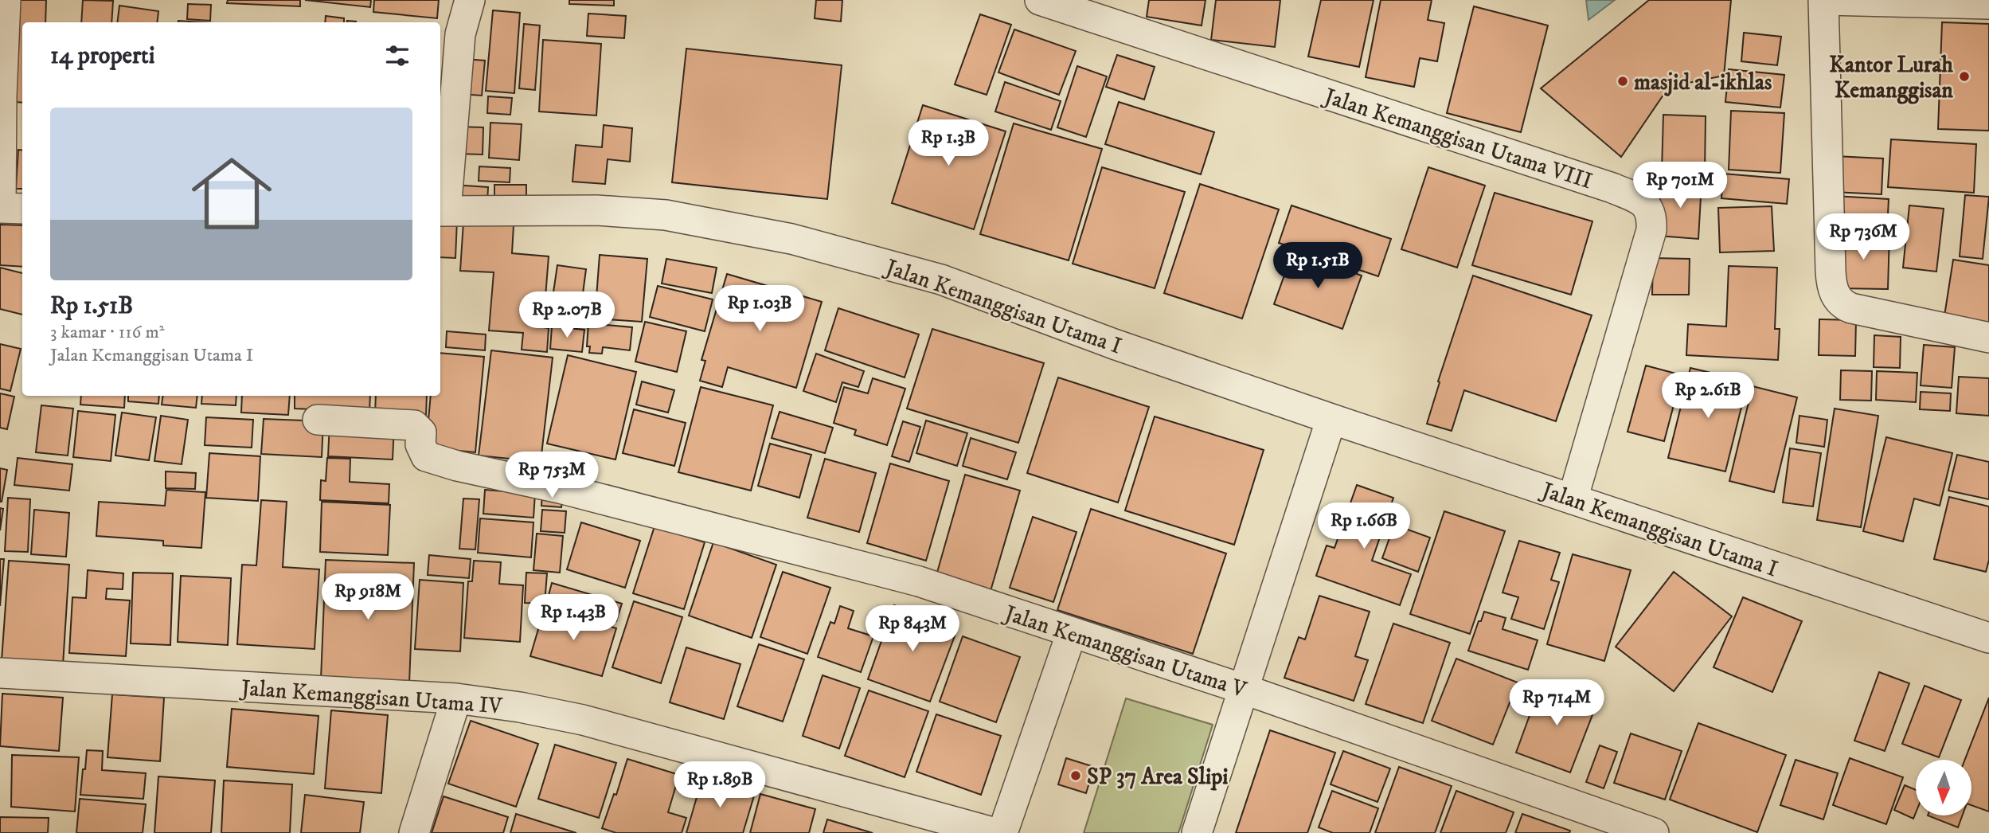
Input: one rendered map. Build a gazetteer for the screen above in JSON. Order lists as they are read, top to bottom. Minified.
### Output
{"streets":{"street":["Jalan Kemanggisan Utama VIII","Jalan Kemanggisan Utama I","Jalan Kemanggisan Utama V","Jalan Kemanggisan Utama IV"]},"crossings":[["Jalan Kemanggisan Utama VIII","Jalan Kemanggisan Utama I"]],"places":["Kantor Lurah Kemanggisan","masjid al-ikhlas","SP 37 Area Slipi"],"north":"bottom","page":{"heading":"14 properti","list":[{"name":"Rp 1.51B","note":"3 kamar · 116 m² · Jalan Kemanggisan Utama I"}],"price":["Rp 1.3B","Rp 701M","Rp 736M","Rp 1.51B","Rp 1.03B","Rp 2.07B","Rp 2.61B","Rp 753M","Rp 1.66B","Rp 918M","Rp 1.43B","Rp 843M","Rp 714M","Rp 1.89B"]}}
